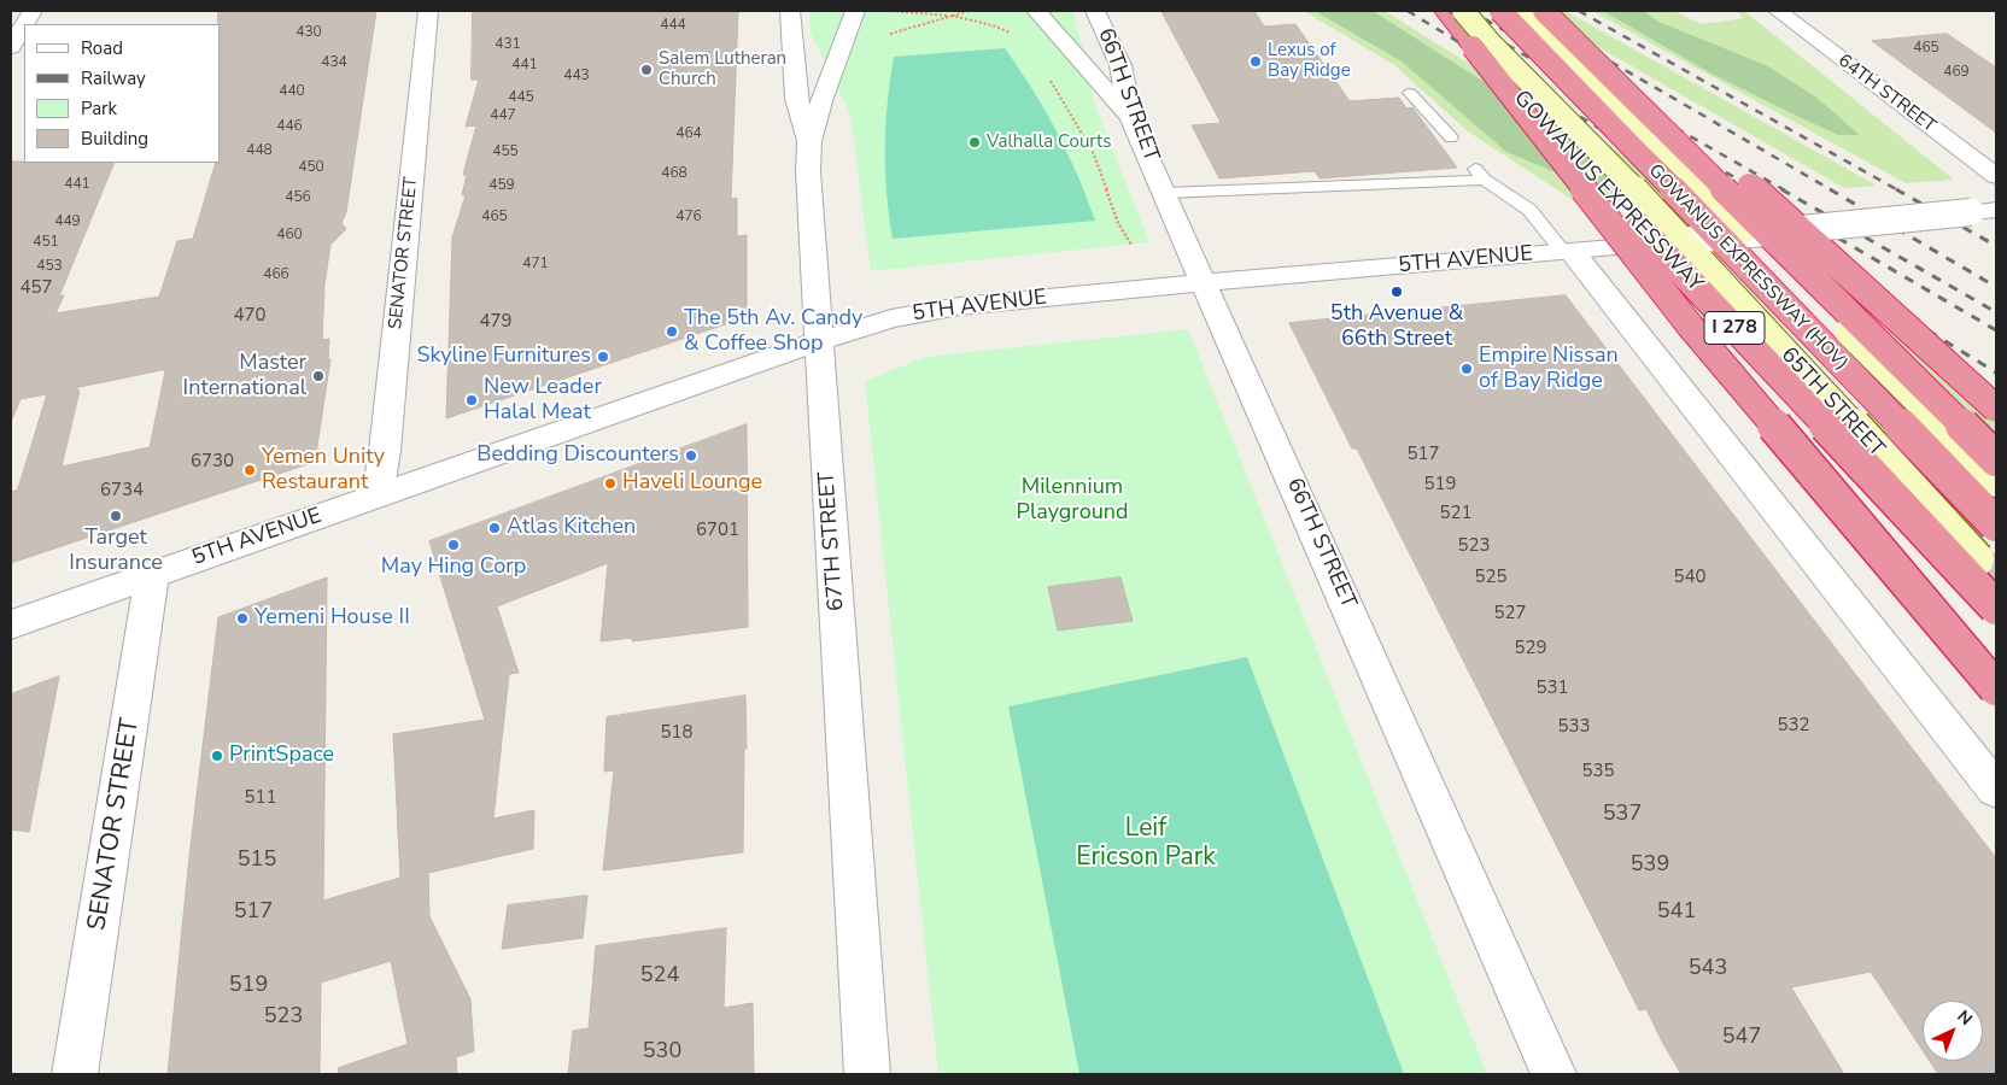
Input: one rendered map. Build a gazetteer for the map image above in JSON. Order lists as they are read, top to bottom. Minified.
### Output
{"streets":{"highway":["GOWANUS EXPRESSWAY","GOWANUS EXPRESSWAY (HOV)","I 278"],"main road":["65TH STREET"],"street":["64TH STREET","66TH STREET","SENATOR STREET","5TH AVENUE","67TH STREET"]},"crossings":[["66TH STREET","5TH AVENUE"],["SENATOR STREET","5TH AVENUE"],["5TH AVENUE","65TH STREET"],["5TH AVENUE","67TH STREET"]],"parks":["Milennium Playground","Leif Ericson Park"],"places":["Lexus of Bay Ridge","Salem Lutheran Church","Valhalla Courts","5th Avenue & 66th Street","The 5th Av. Candy & Coffee Shop","Skyline Furnitures","Empire Nissan of Bay Ridge","Master International","New Leader Halal Meat","Bedding Discounters","Yemen Unity Restaurant","Haveli Lounge","Target Insurance","Atlas Kitchen","May Hing Corp","Yemeni House II","PrintSpace"],"house_numbers":["444","430","431","465","434","441","469","443","440","445","447","446","464","448","455","450","468","441","459","456","465","476","449","460","451","471","453","466","457","470","479","517","6730","519","6734","521","6701","523","525","540","527","529","531","532","533","518","535","511","537","515","539","517","541","543","524","519","523","547","530"],"legend":["Road","Railway","Park","Building"],"north":"top right"}
